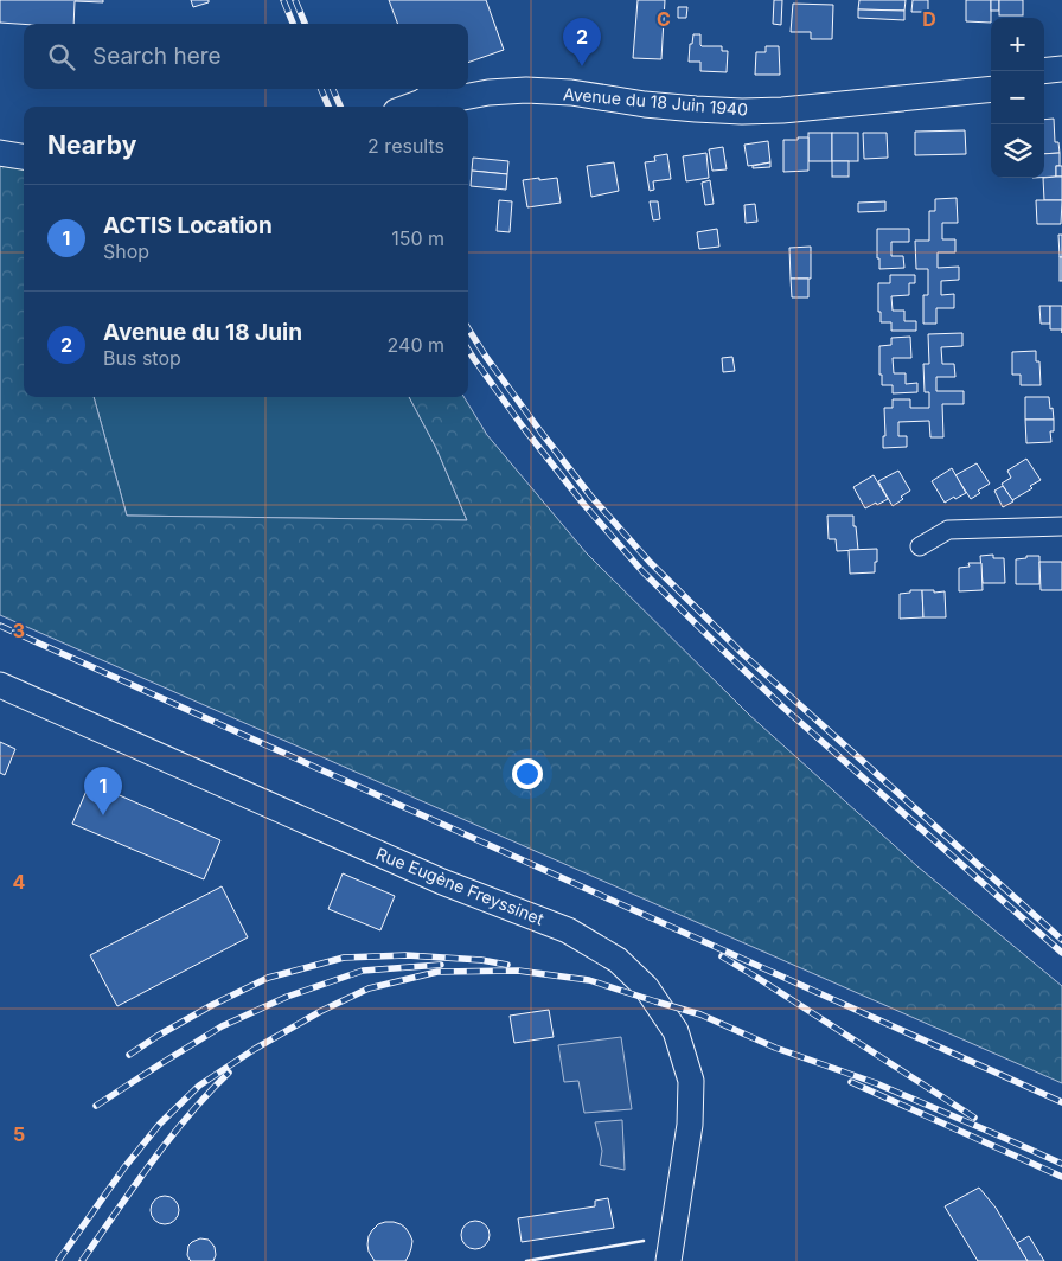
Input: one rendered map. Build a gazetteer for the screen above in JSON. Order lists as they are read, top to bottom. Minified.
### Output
{"streets":{"street":["Avenue du 18 Juin 1940","Rue Eugène Freyssinet"]},"page":{"map_buttons":["+","−"],"pins":["2","1"],"search":"Search here","heading":["Nearby","2 results"],"list":[{"mark":"1","name":"ACTIS Location","note":"Shop","value":"150 m"},{"mark":"2","name":"Avenue du 18 Juin","note":"Bus stop","value":"240 m"}]},"grid":{"columns":["C","D"],"rows":["3","4","5"]}}
